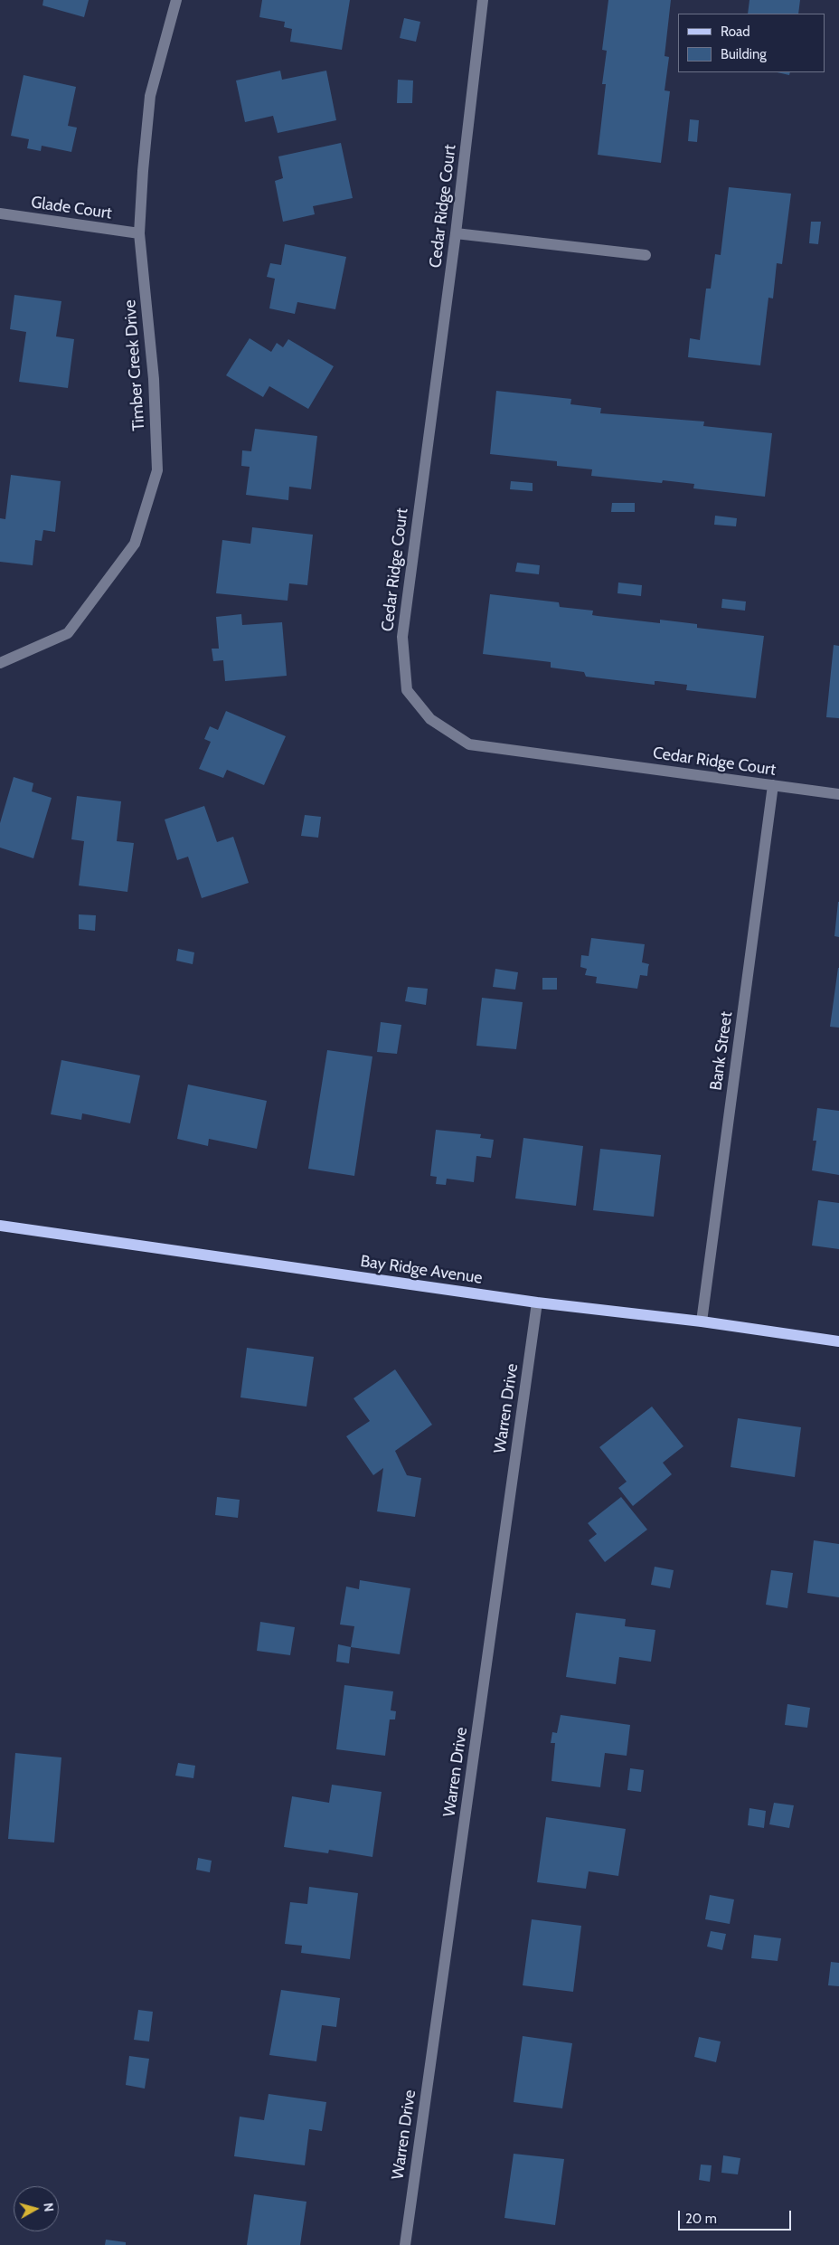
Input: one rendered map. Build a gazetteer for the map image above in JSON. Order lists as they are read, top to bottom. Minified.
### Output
{"streets":{"main road":["Bay Ridge Avenue"],"street":["Cedar Ridge Court","Glade Court","Timber Creek Drive","Bank Street","Warren Drive"]},"crossings":[["Cedar Ridge Court","Bank Street"],["Glade Court","Timber Creek Drive"],["Bank Street","Bay Ridge Avenue"],["Bay Ridge Avenue","Warren Drive"]],"legend":["Road","Building"],"scale_bar":"20 m","north":"right"}
